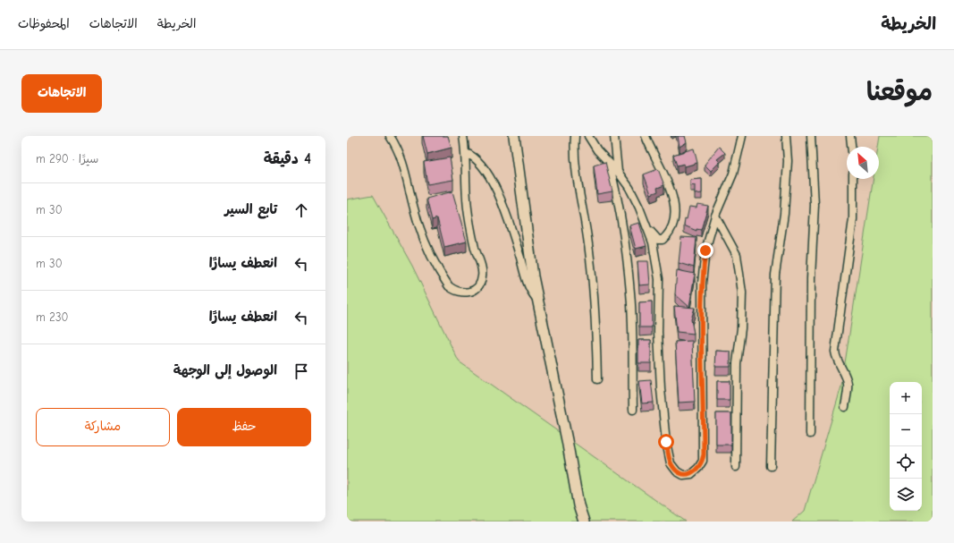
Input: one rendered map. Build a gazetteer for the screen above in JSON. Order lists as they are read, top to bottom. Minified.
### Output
{"north":"top left","page":{"header":"الخريطة","nav":["الخريطة","الاتجاهات","المحفوظات"],"title":"موقعنا","buttons":["الاتجاهات",["حفظ","مشاركة"]],"heading":["4 دقيقة","سيرًا · 290 m"],"list":[["تابع السير","30 m"],["انعطف يسارًا","30 m"],["انعطف يسارًا","230 m"],"الوصول إلى الوجهة"],"map_buttons":["+","−"]}}
